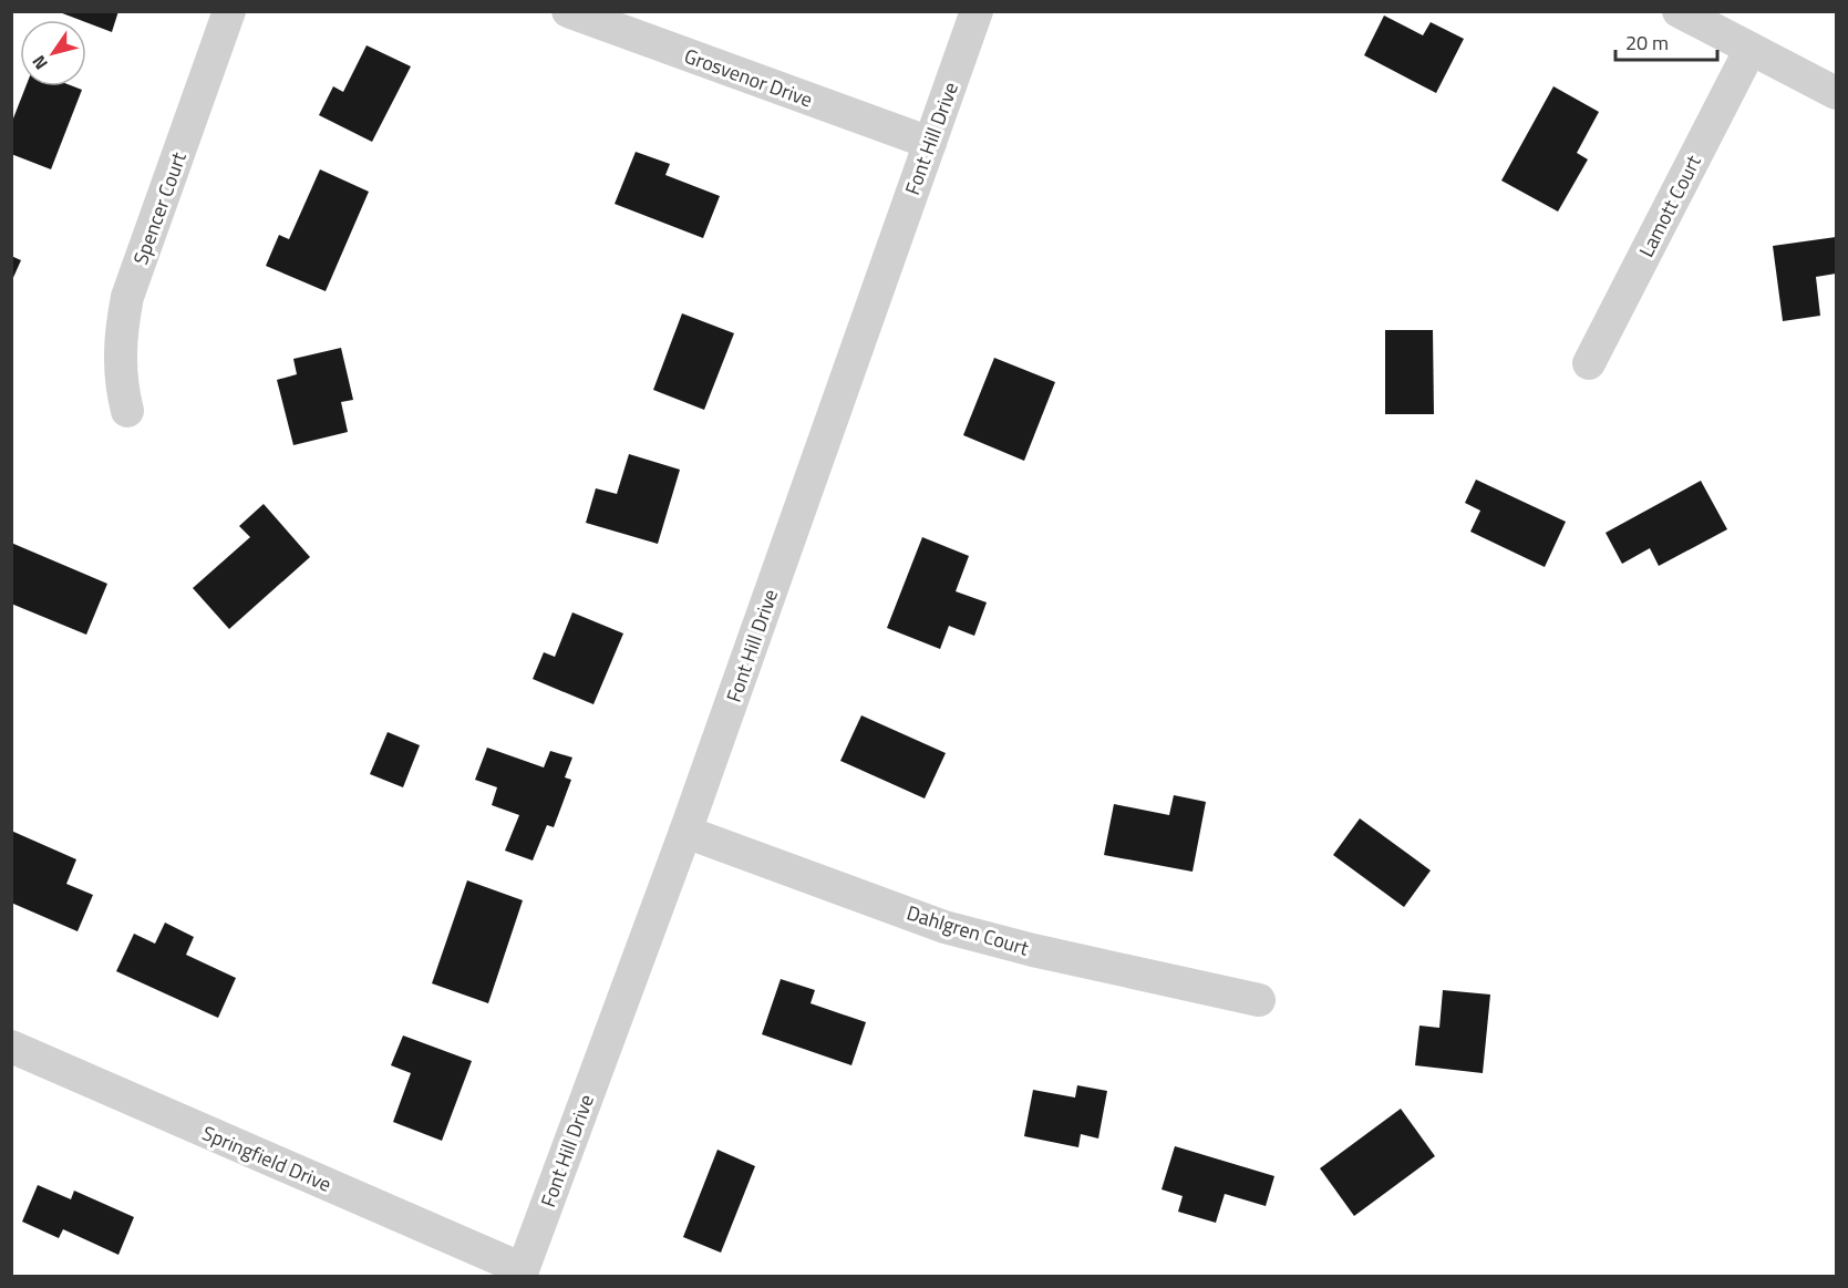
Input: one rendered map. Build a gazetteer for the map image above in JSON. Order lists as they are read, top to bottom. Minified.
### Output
{"streets":{"street":["Grosvenor Drive","Font Hill Drive","Lamott Court","Spencer Court","Dahlgren Court","Springfield Drive"]},"crossings":[["Grosvenor Drive","Font Hill Drive"],["Font Hill Drive","Dahlgren Court"],["Font Hill Drive","Springfield Drive"]],"scale_bar":"20 m","north":"bottom left"}
